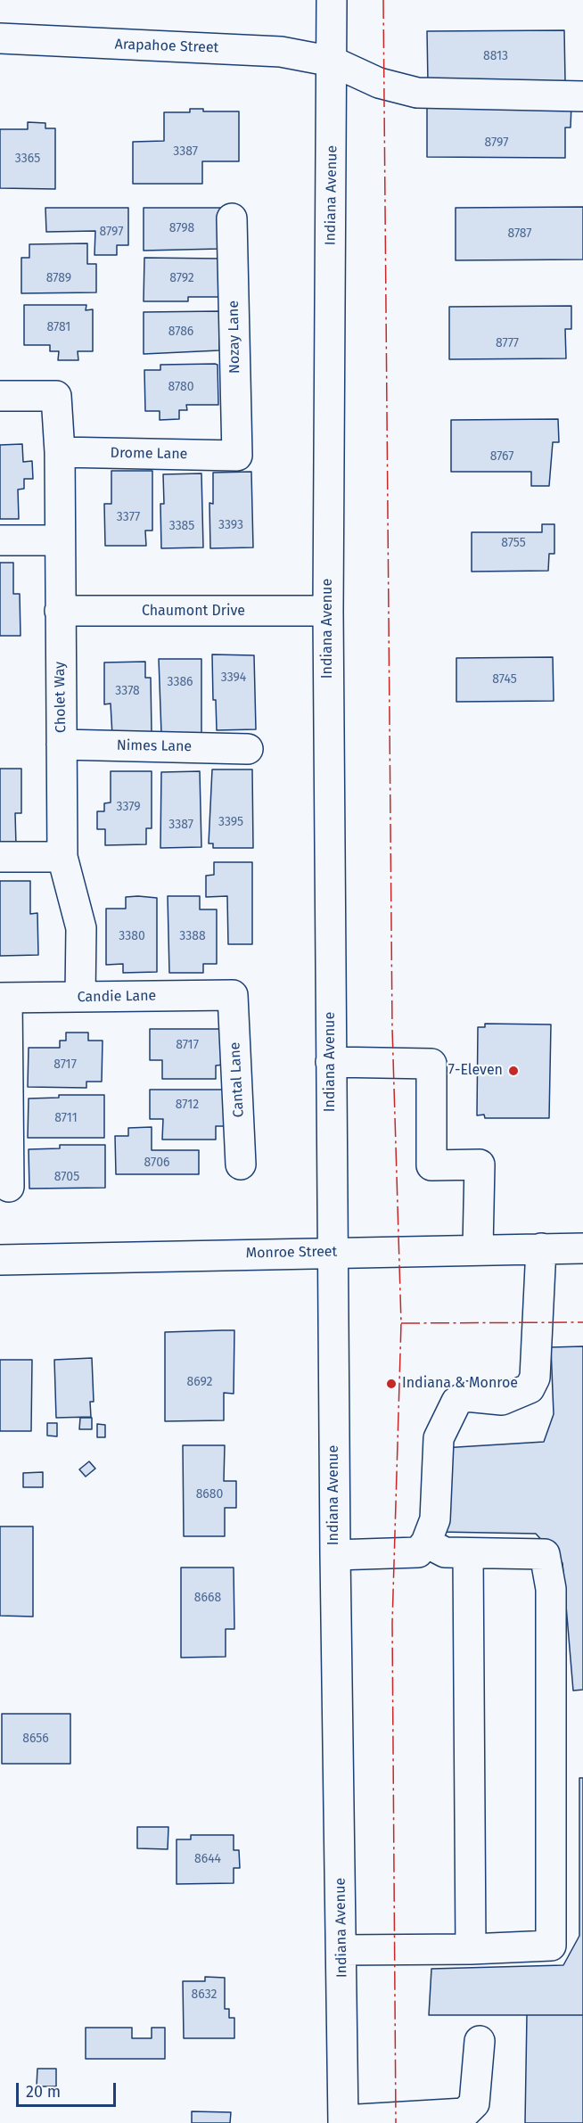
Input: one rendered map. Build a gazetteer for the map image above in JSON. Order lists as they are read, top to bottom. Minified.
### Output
{"streets":{"street":["Arapahoe Street","Indiana Avenue","Nozay Lane","Drome Lane","Chaumont Drive","Cholet Way","Nimes Lane","Candie Lane","Cantal Lane","Monroe Street"]},"crossings":[["Arapahoe Street","Indiana Avenue"],["Indiana Avenue","Chaumont Drive"],["Indiana Avenue","Monroe Street"],["Nozay Lane","Drome Lane"],["Drome Lane","Cholet Way"],["Chaumont Drive","Cholet Way"],["Cholet Way","Nimes Lane"],["Cholet Way","Candie Lane"],["Candie Lane","Cantal Lane"]],"places":["7-Eleven","Indiana & Monroe"],"house_numbers":["8813","8797","3387","3365","8798","8797","8787","8789","8792","8781","8786","8777","8780","8767","3377","3393","3385","8755","3394","8745","3386","3378","3379","3395","3387","3380","3388","8717","8717","8712","8711","8706","8705","8692","8680","8668","8656","8644","8632"],"scale_bar":"20 m"}
